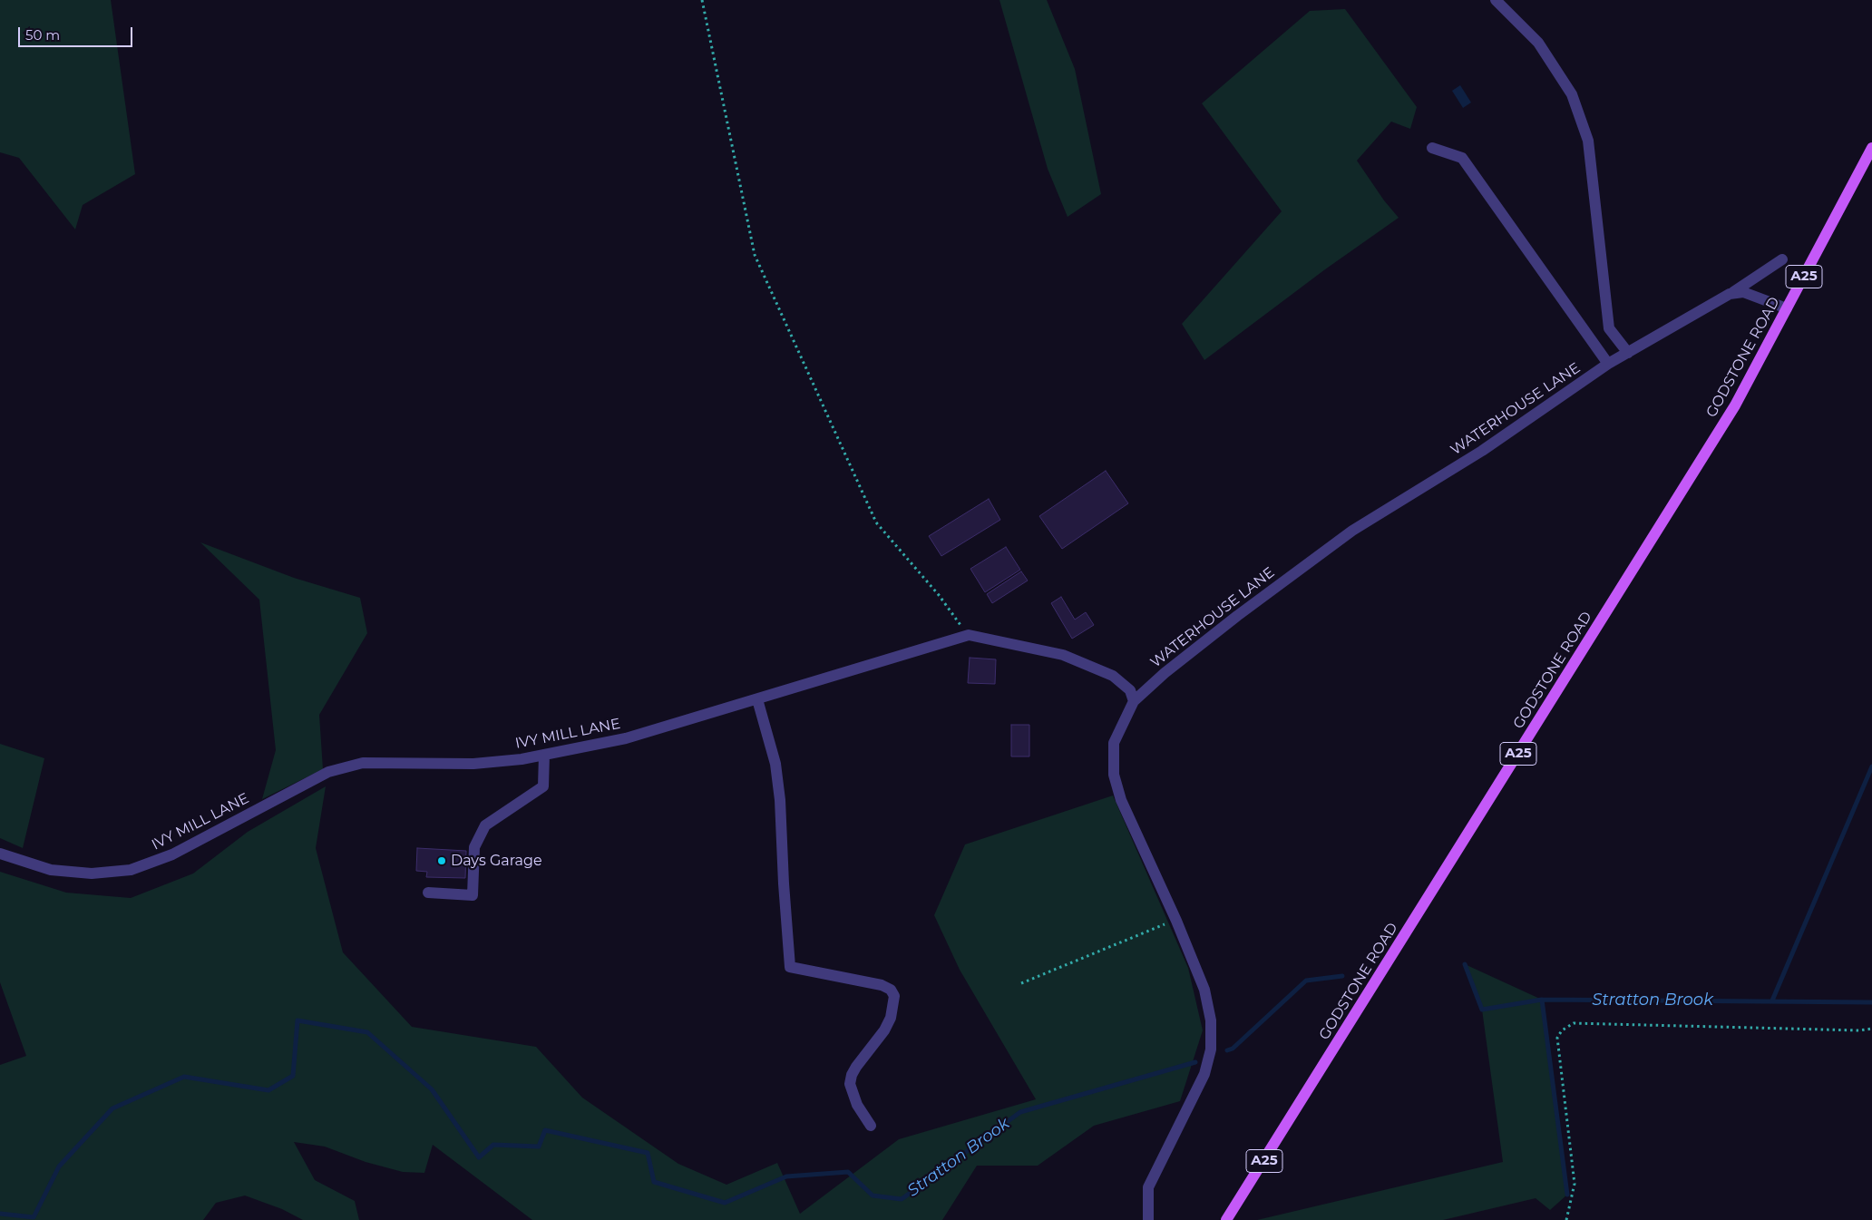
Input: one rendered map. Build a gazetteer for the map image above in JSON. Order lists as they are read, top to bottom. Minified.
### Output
{"streets":{"main road":["A25","GODSTONE ROAD"],"street":["WATERHOUSE LANE","IVY MILL LANE"]},"crossings":[["WATERHOUSE LANE","IVY MILL LANE"]],"water":["Stratton Brook"],"places":["Days Garage"],"scale_bar":"50 m"}
